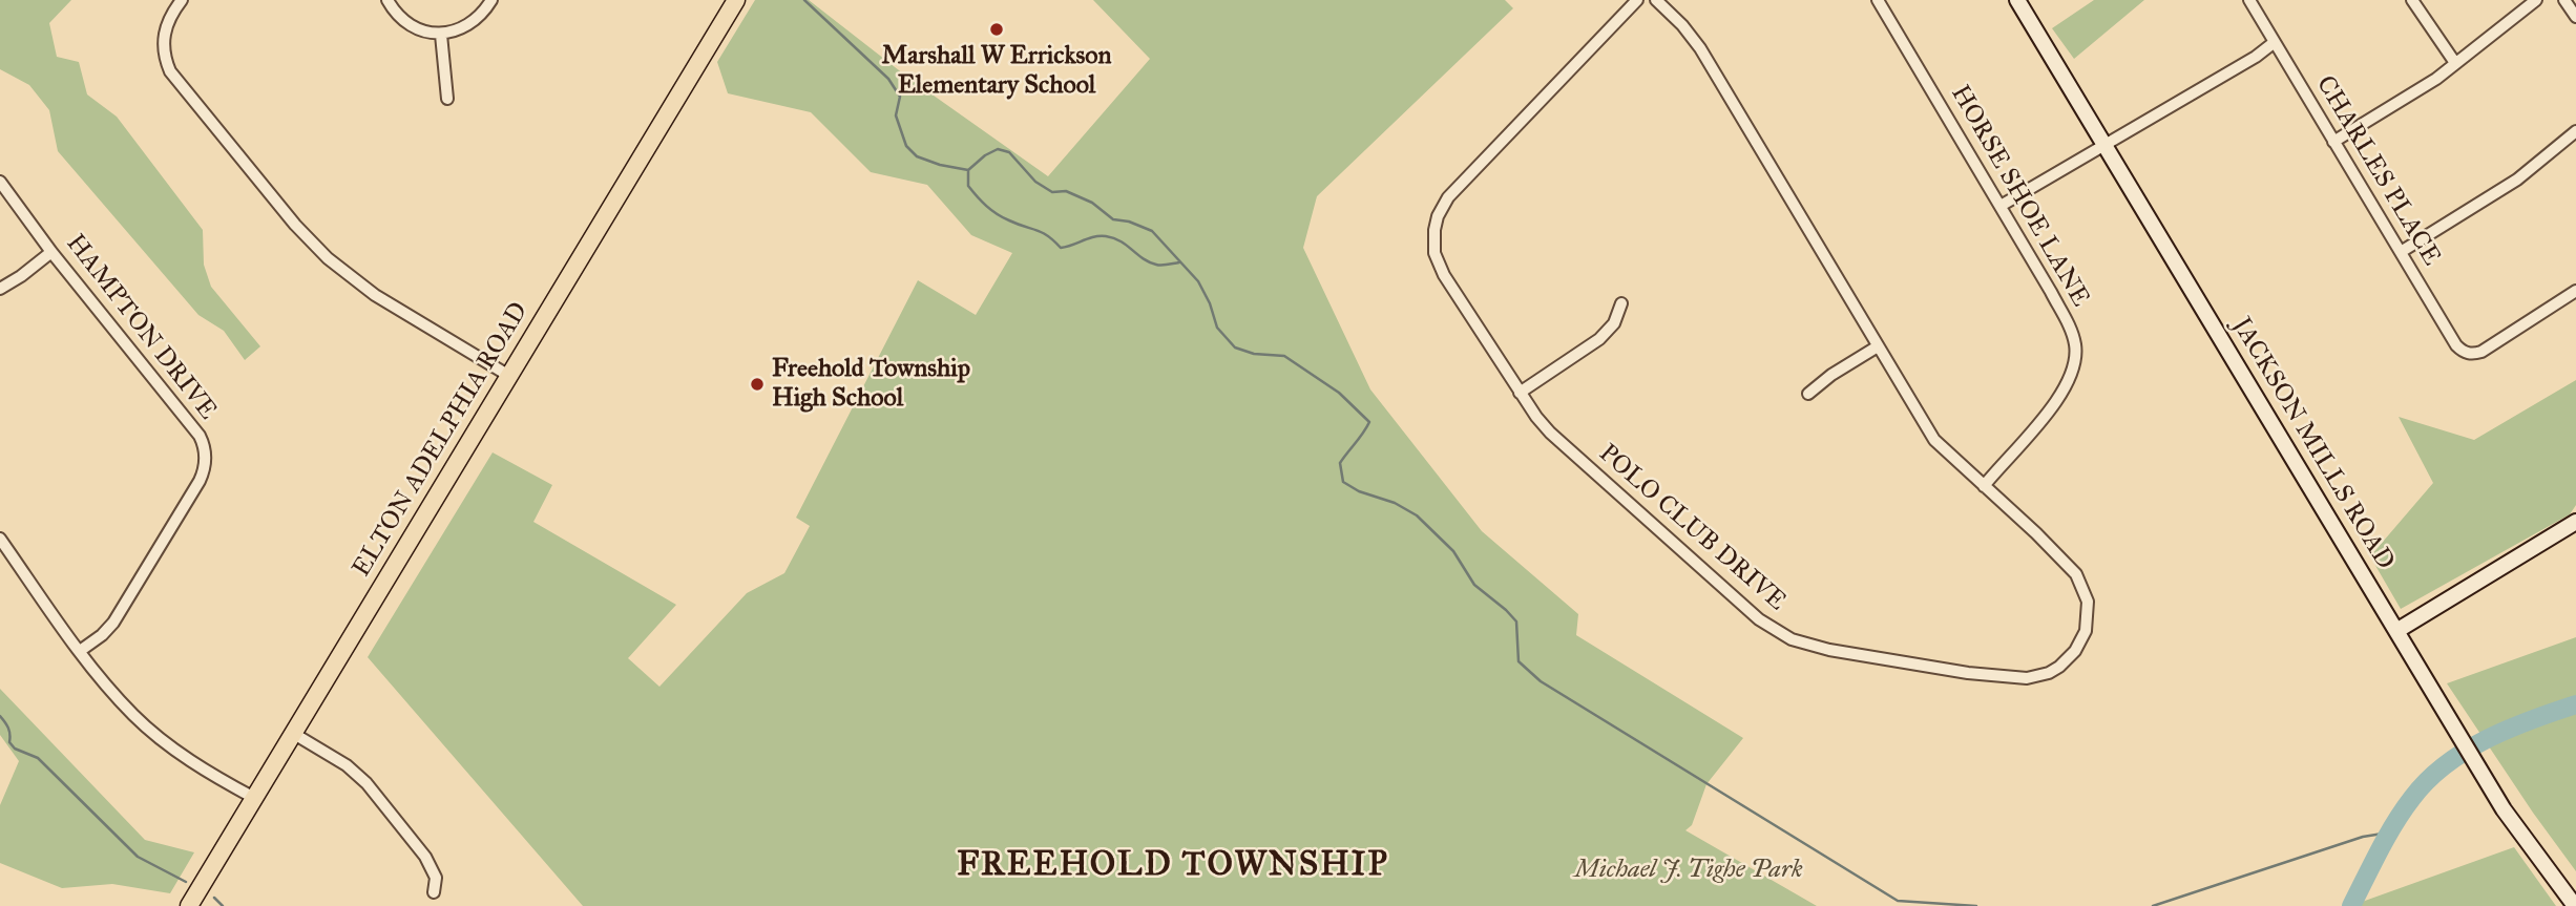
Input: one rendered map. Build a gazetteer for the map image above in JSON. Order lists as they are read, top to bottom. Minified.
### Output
{"streets":{"main road":["ELTON ADELPHIA ROAD","JACKSON MILLS ROAD"],"street":["CHARLES PLACE","HORSE SHOE LANE","HAMPTON DRIVE","POLO CLUB DRIVE"]},"crossings":[["HORSE SHOE LANE","POLO CLUB DRIVE"]],"districts":["FREEHOLD TOWNSHIP"],"parks":["Michael J. Tighe Park"],"places":["Marshall W Errickson Elementary School","Freehold Township High School"]}
